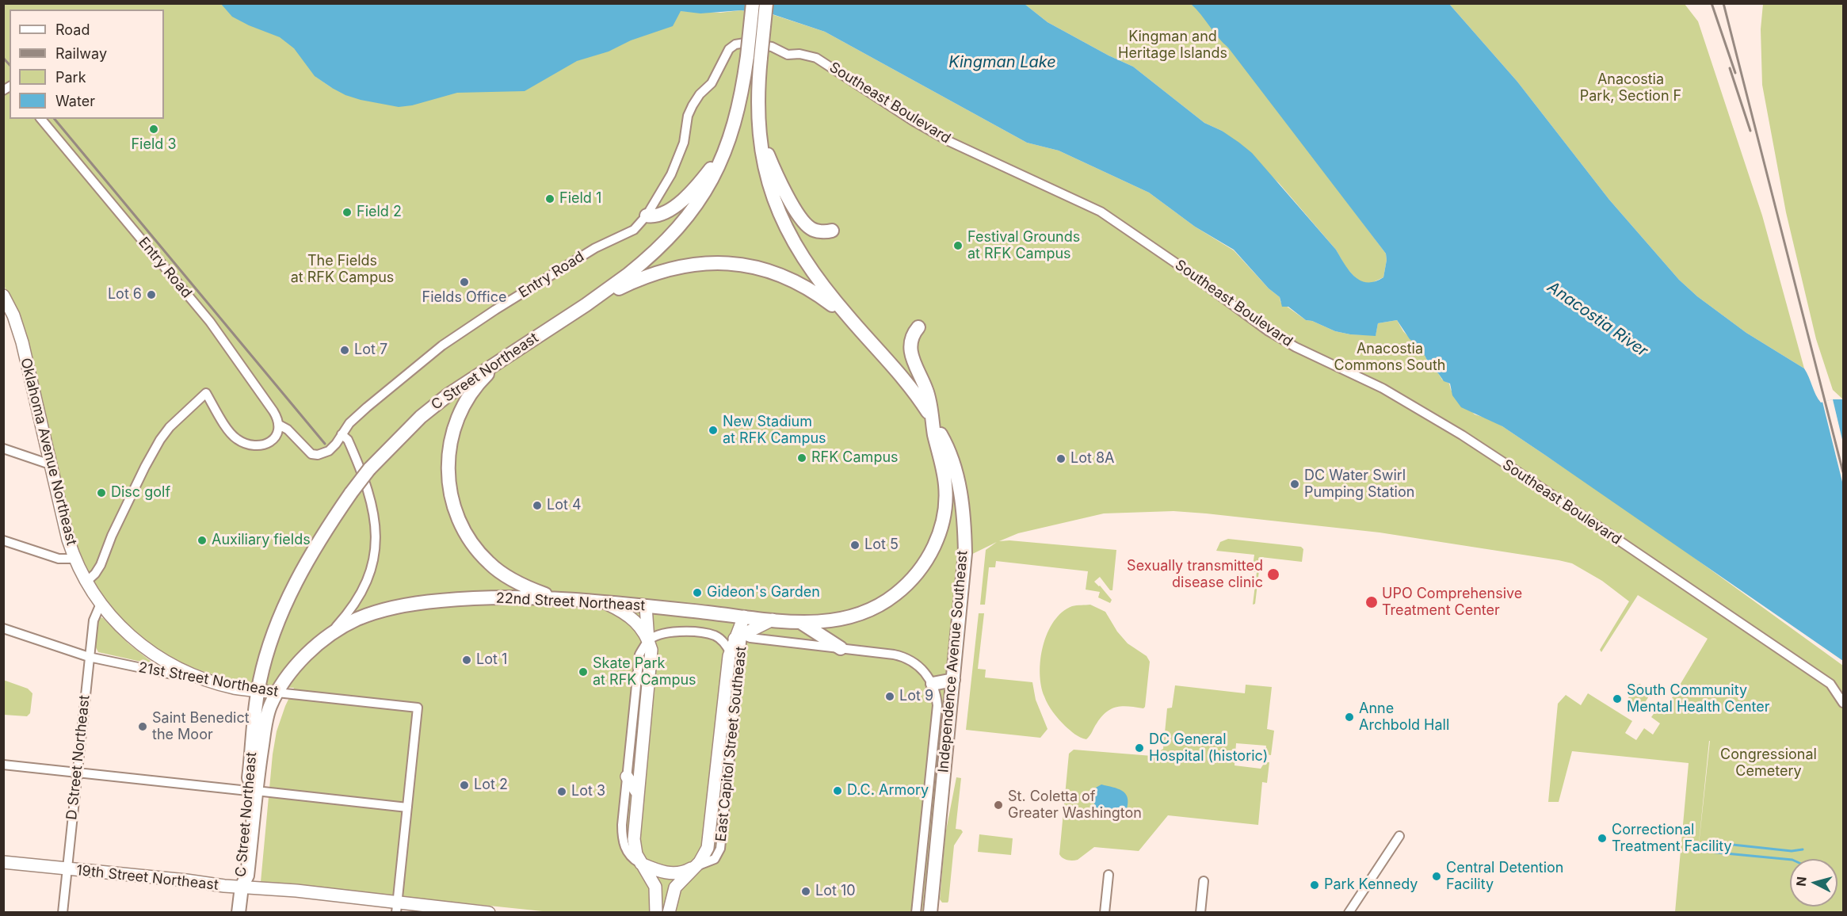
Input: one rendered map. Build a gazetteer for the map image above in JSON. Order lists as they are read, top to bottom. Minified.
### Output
{"streets":{"main road":["C Street Northeast","Oklahoma Avenue Northeast","22nd Street Northeast","Independence Avenue Southeast","21st Street Northeast","East Capitol Street Southeast","19th Street Northeast"],"street":["Southeast Boulevard","Entry Road","D Street Northeast"]},"crossings":[["Southeast Boulevard","Entry Road"],["C Street Northeast","22nd Street Northeast"],["C Street Northeast","21st Street Northeast"],["C Street Northeast","19th Street Northeast"],["Oklahoma Avenue Northeast","21st Street Northeast"],["Oklahoma Avenue Northeast","D Street Northeast"],["22nd Street Northeast","Independence Avenue Southeast"],["22nd Street Northeast","21st Street Northeast"],["22nd Street Northeast","East Capitol Street Southeast"],["21st Street Northeast","D Street Northeast"],["D Street Northeast","19th Street Northeast"]],"water":["Kingman Lake","Anacostia River"],"parks":["Kingman and Heritage Islands","Anacostia Park, Section F","The Fields at RFK Campus","Anacostia Commons South","Congressional Cemetery"],"places":["Field 3","Field 1","Field 2","Festival Grounds at RFK Campus","Fields Office","Lot 6","Lot 7","New Stadium at RFK Campus","RFK Campus","Lot 8A","DC Water Swirl Pumping Station","Disc golf","Lot 4","Auxiliary fields","Lot 5","Sexually transmitted disease clinic","Gideon's Garden","UPO Comprehensive Treatment Center","Lot 1","Skate Park at RFK Campus","Lot 9","South Community Mental Health Center","Anne Archbold Hall","Saint Benedict the Moor","DC General Hospital (historic)","Lot 2","D.C. Armory","Lot 3","St. Coletta of Greater Washington","Correctional Treatment Facility","Central Detention Facility","Park Kennedy","Lot 10"],"legend":["Road","Railway","Park","Water"],"north":"left"}
